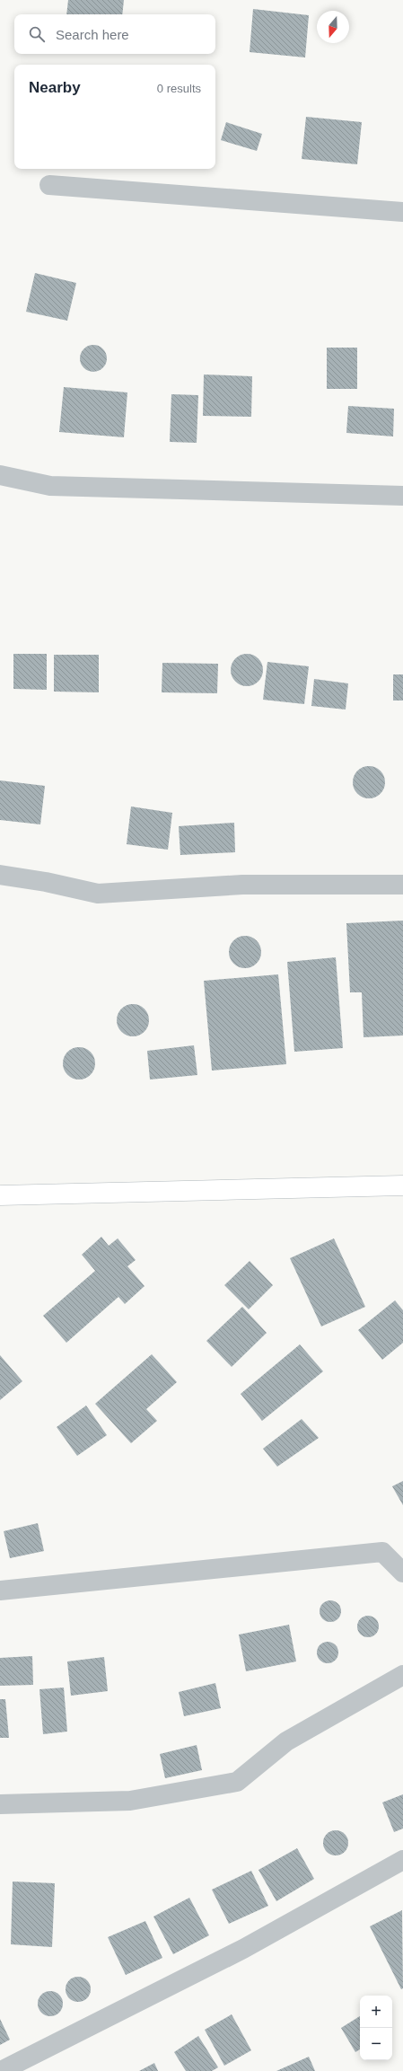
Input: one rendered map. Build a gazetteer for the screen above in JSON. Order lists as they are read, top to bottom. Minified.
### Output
{"north":"bottom","page":{"search":"Search here","heading":["Nearby","0 results"],"map_buttons":["+","−"]}}
